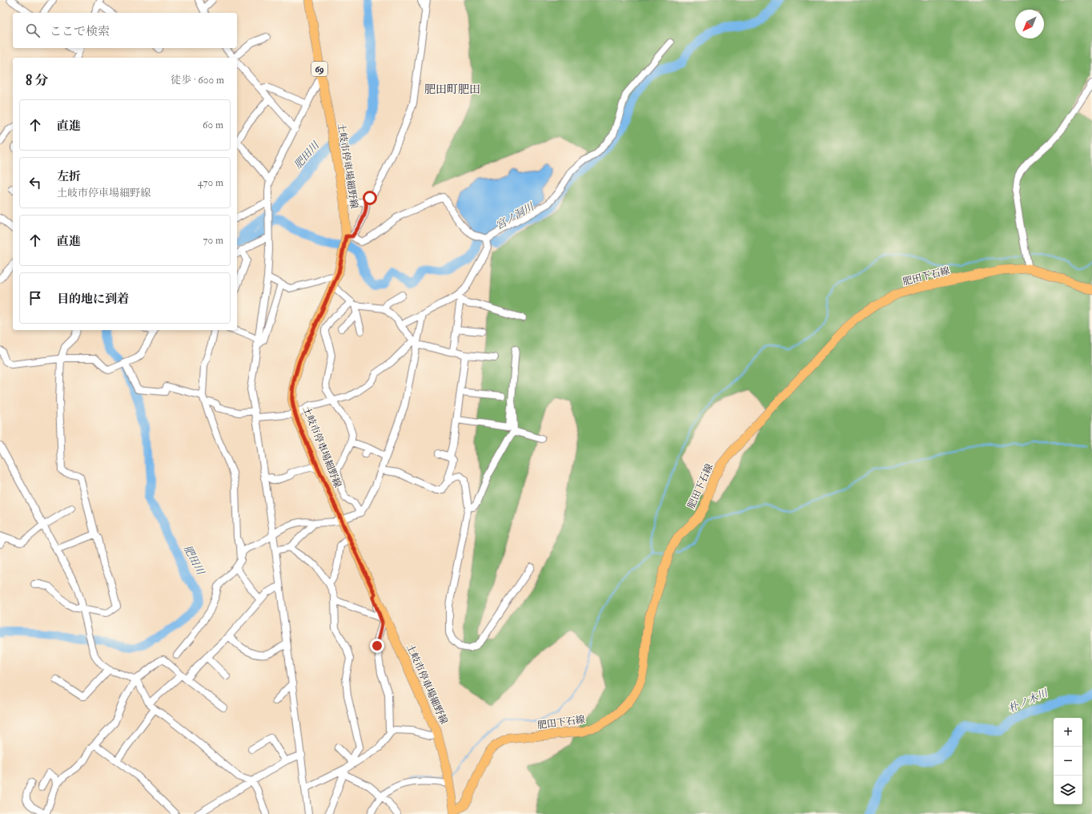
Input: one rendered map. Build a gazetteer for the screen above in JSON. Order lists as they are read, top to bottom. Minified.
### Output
{"streets":{"main road":["69","土岐市停車場細野線","肥田下石線"]},"crossings":[["土岐市停車場細野線","肥田下石線"]],"districts":["肥田町肥田"],"water":["肥田川","宮ノ洞川","朴ノ木川"],"north":"bottom left","page":{"search":"ここで検索","heading":["8 分","徒歩 · 600 m"],"list":[["直進","60 m"],["左折","土岐市停車場細野線","470 m"],["直進","70 m"],"目的地に到着"],"map_buttons":["+","−"]}}
